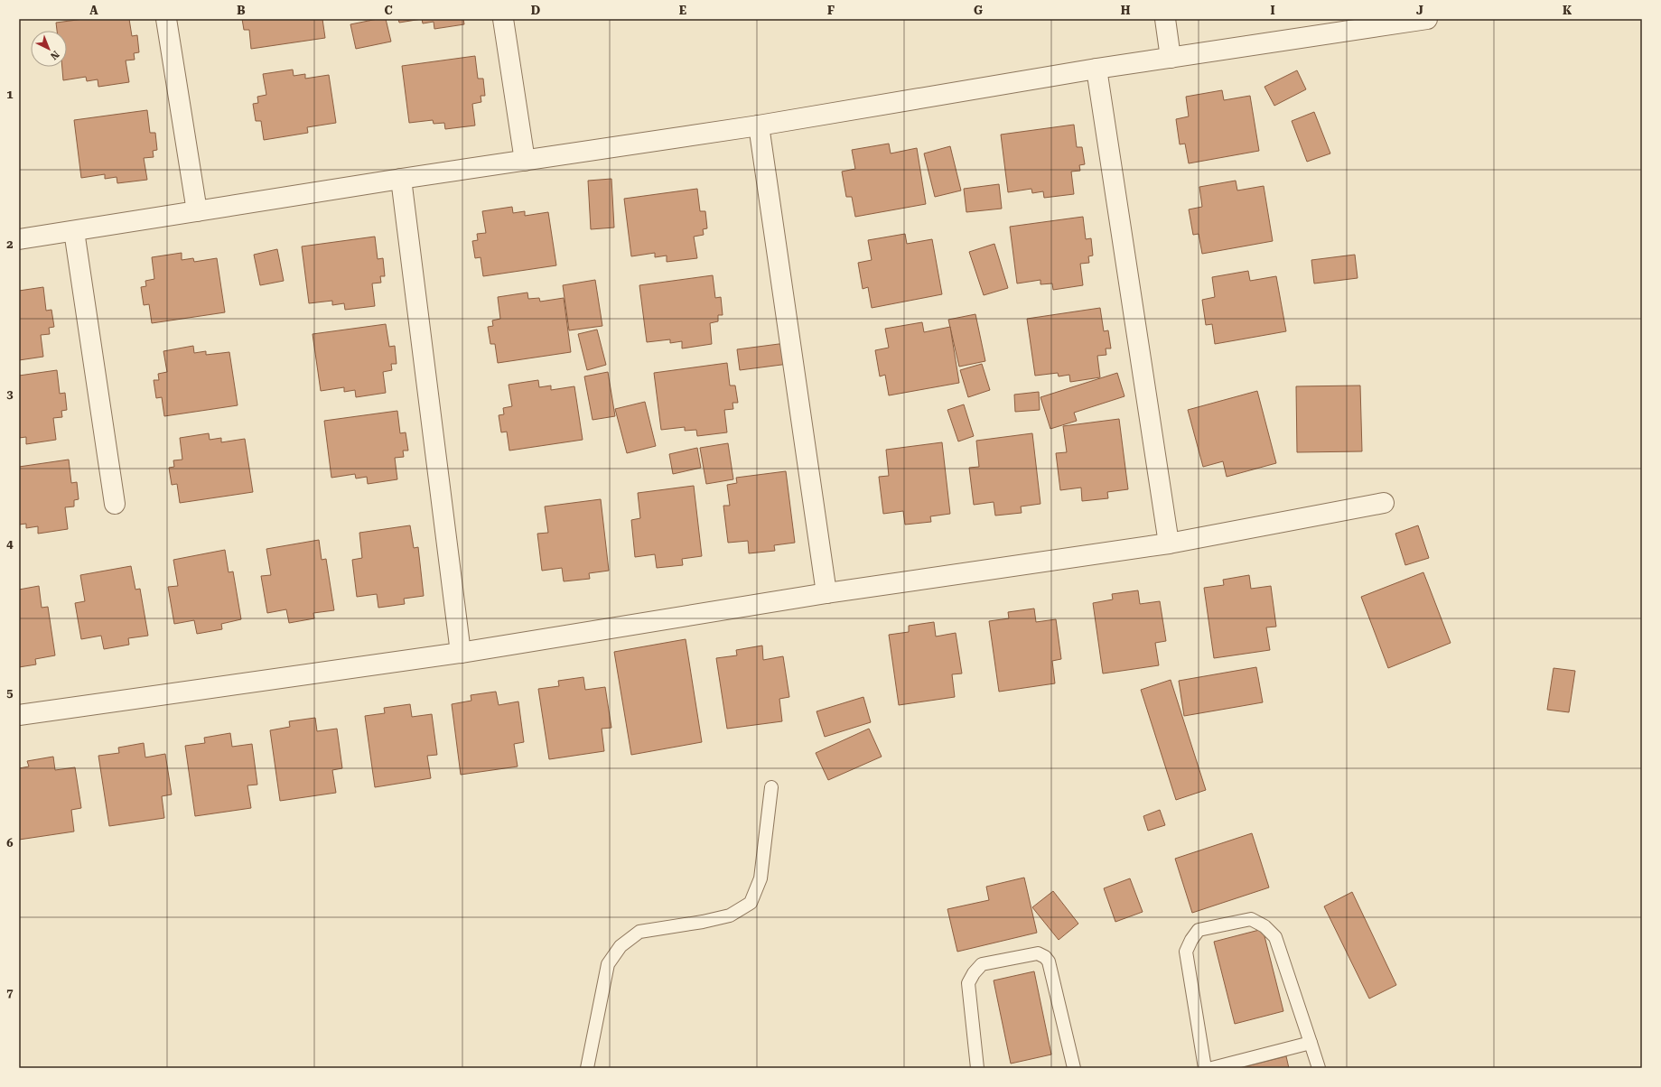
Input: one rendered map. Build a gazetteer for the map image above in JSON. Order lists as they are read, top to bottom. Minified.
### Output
{"north":"bottom right","grid":{"columns":["A","B","C","D","E","F","G","H","I","J","K"],"rows":["1","2","3","4","5","6","7"]}}
